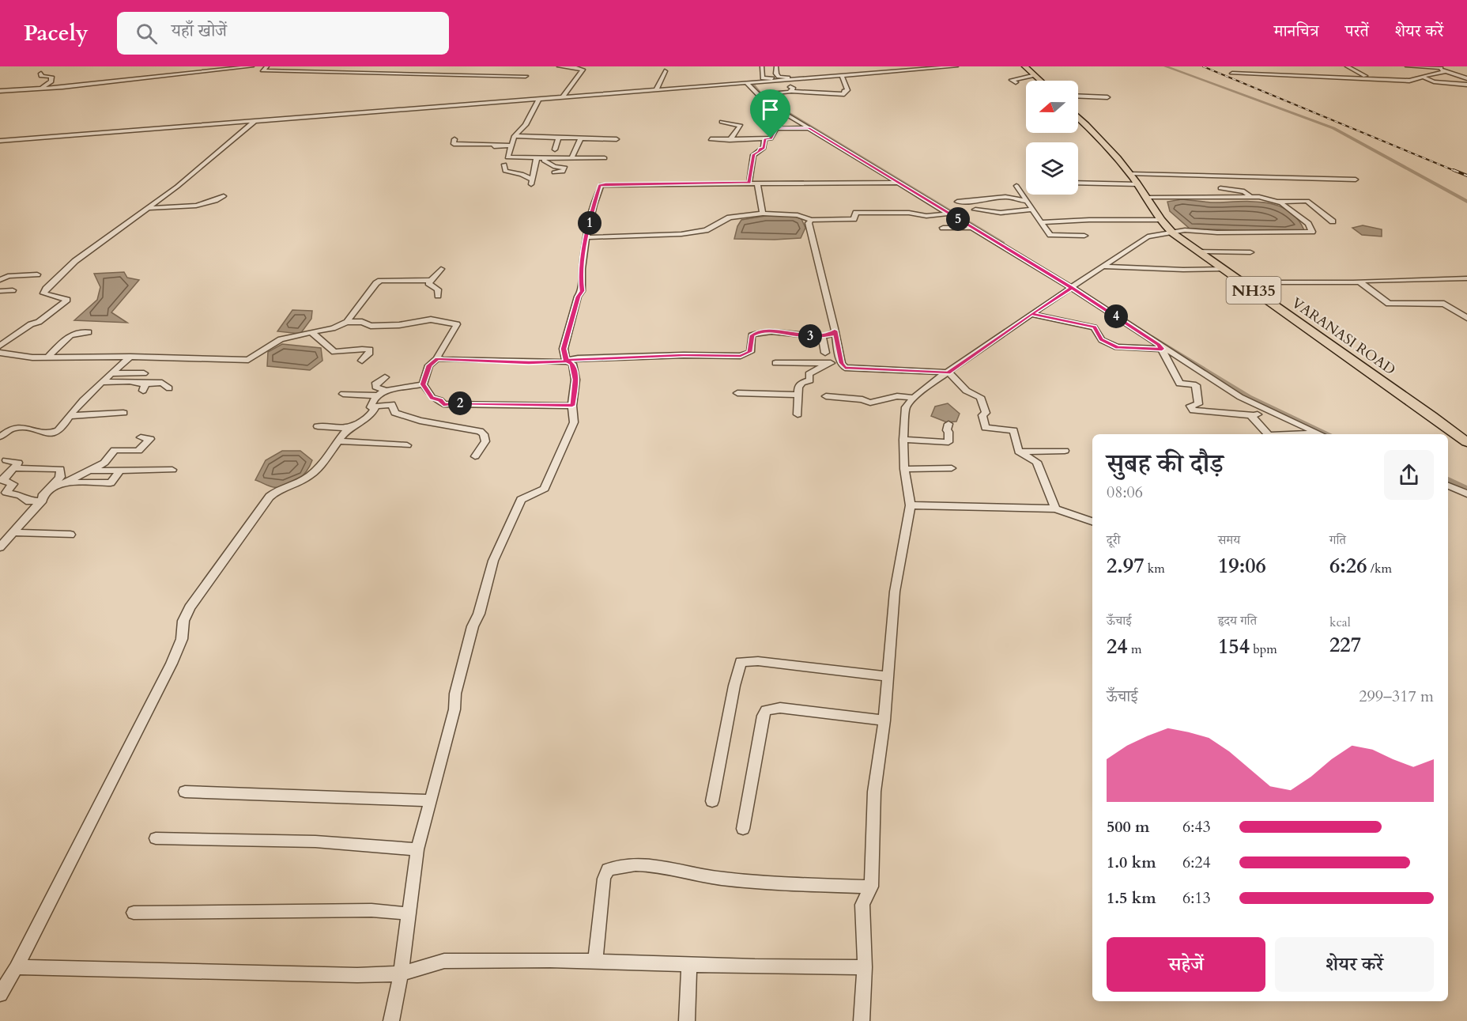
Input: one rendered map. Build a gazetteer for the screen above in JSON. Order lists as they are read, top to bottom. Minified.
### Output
{"streets":{"highway":["NH35","VARANASI ROAD"]},"north":"left","page":{"header":"Pacely","search":"यहाँ खोजें","nav":["मानचित्र","परतें","शेयर करें"],"pins":["5","1","4","3","2"],"heading":["सुबह की दौड़","08:06"],"stats":[["दूरी","2.97 km"],["समय","19:06"],["गति","6:26 /km"],["ऊँचाई","24 m"],["हृदय गति","154 bpm"],["kcal","227"]],"chart":["ऊँचाई","299–317 m"],"list":[{"name":"500 m","note":"6:43"},{"name":"1.0 km","note":"6:24"},{"name":"1.5 km","note":"6:13"}],"buttons":["सहेजें","शेयर करें"]}}
